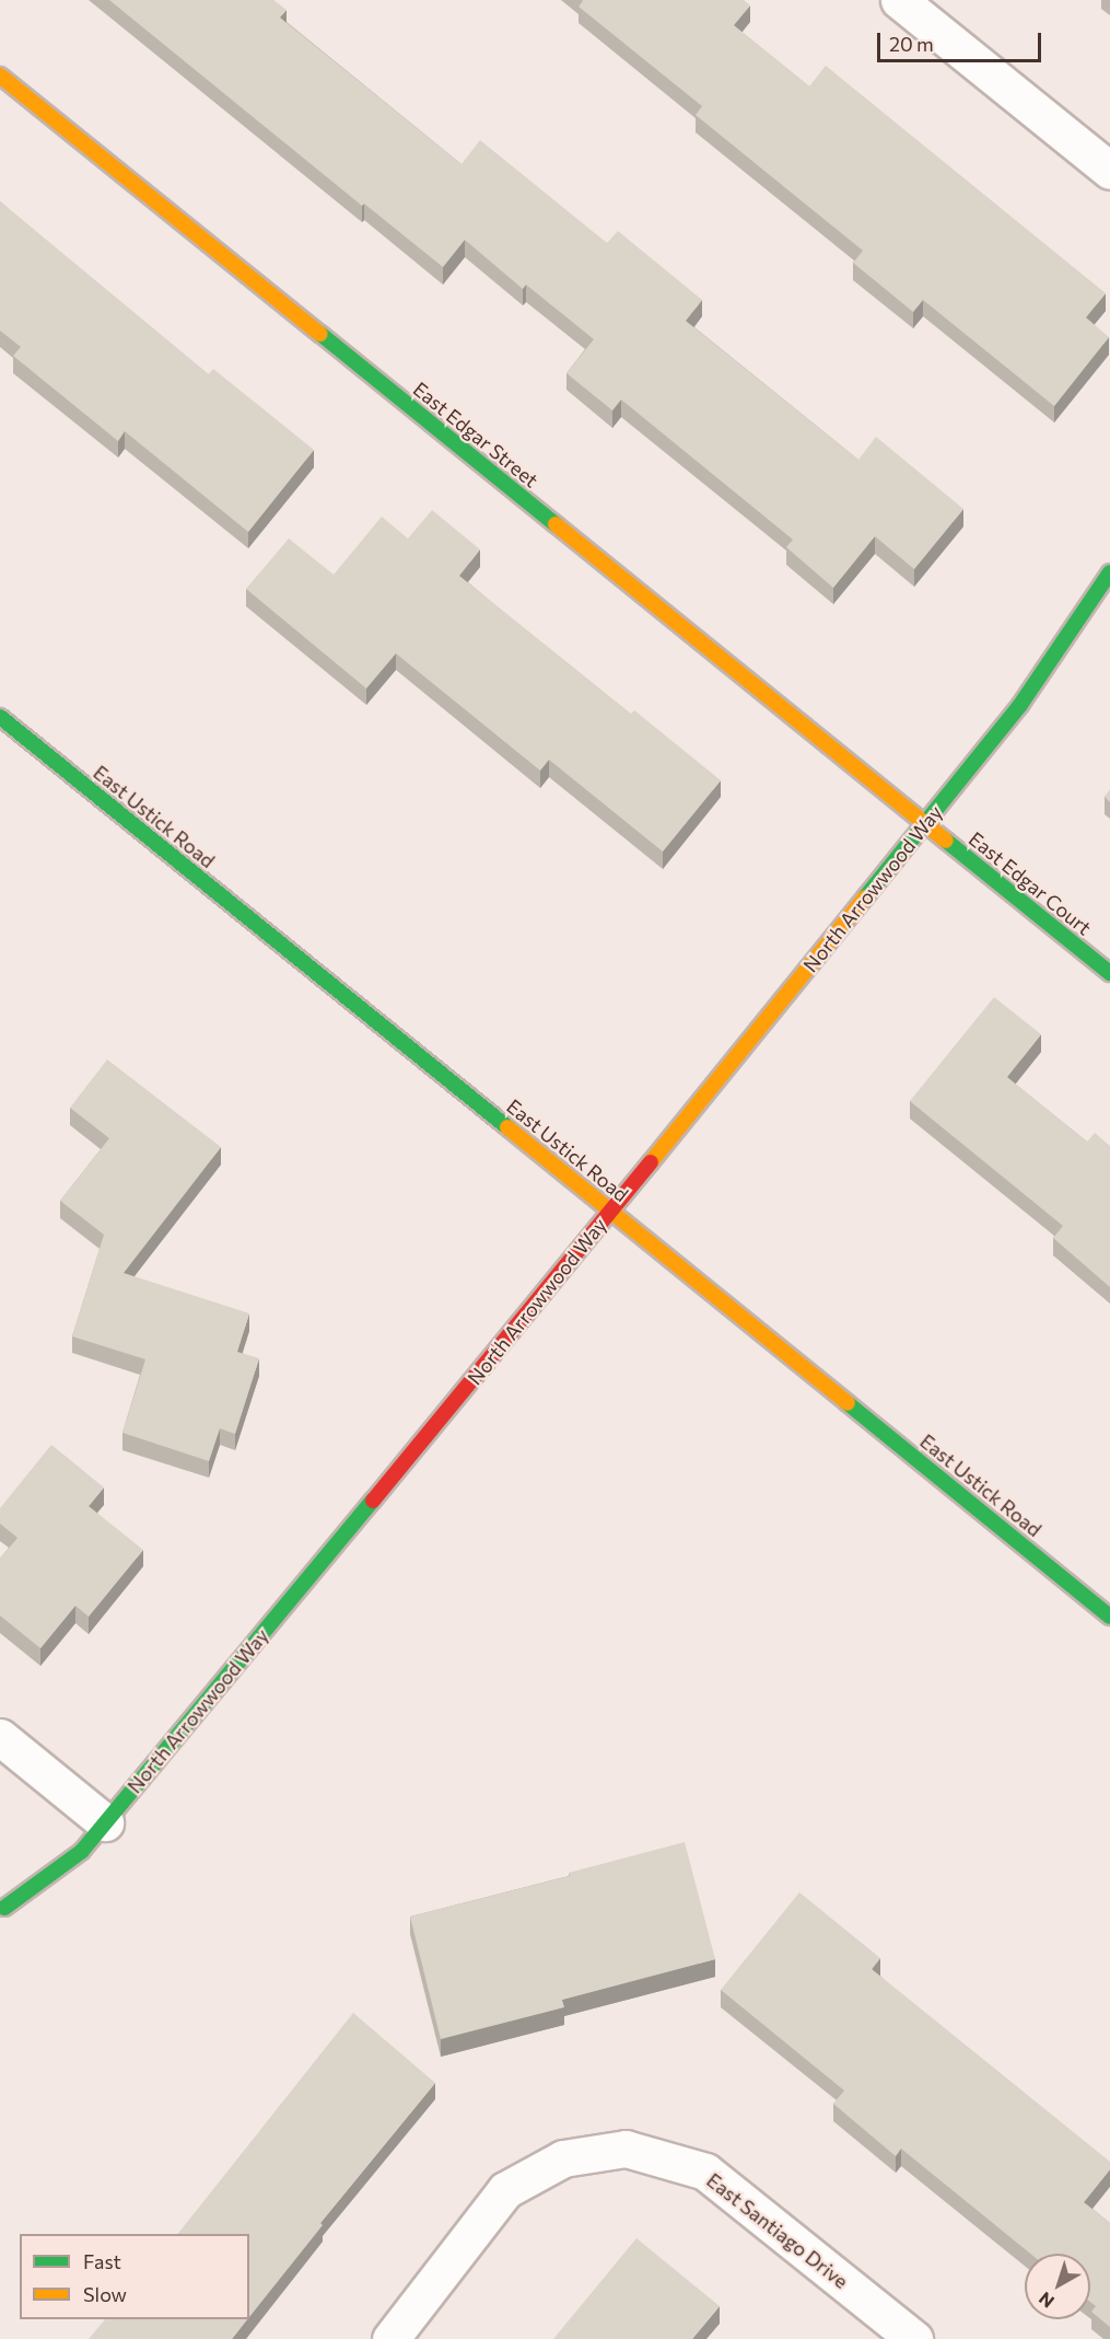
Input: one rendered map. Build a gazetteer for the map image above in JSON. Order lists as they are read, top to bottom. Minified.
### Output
{"streets":{"street":["East Edgar Street","East Ustick Road","East Edgar Court","North Arrowwood Way","East Santiago Drive"]},"crossings":[["East Edgar Street","East Edgar Court"],["East Edgar Street","North Arrowwood Way"],["East Ustick Road","North Arrowwood Way"],["East Edgar Court","North Arrowwood Way"]],"legend":["Fast","Slow"],"scale_bar":"20 m","north":"bottom left"}
